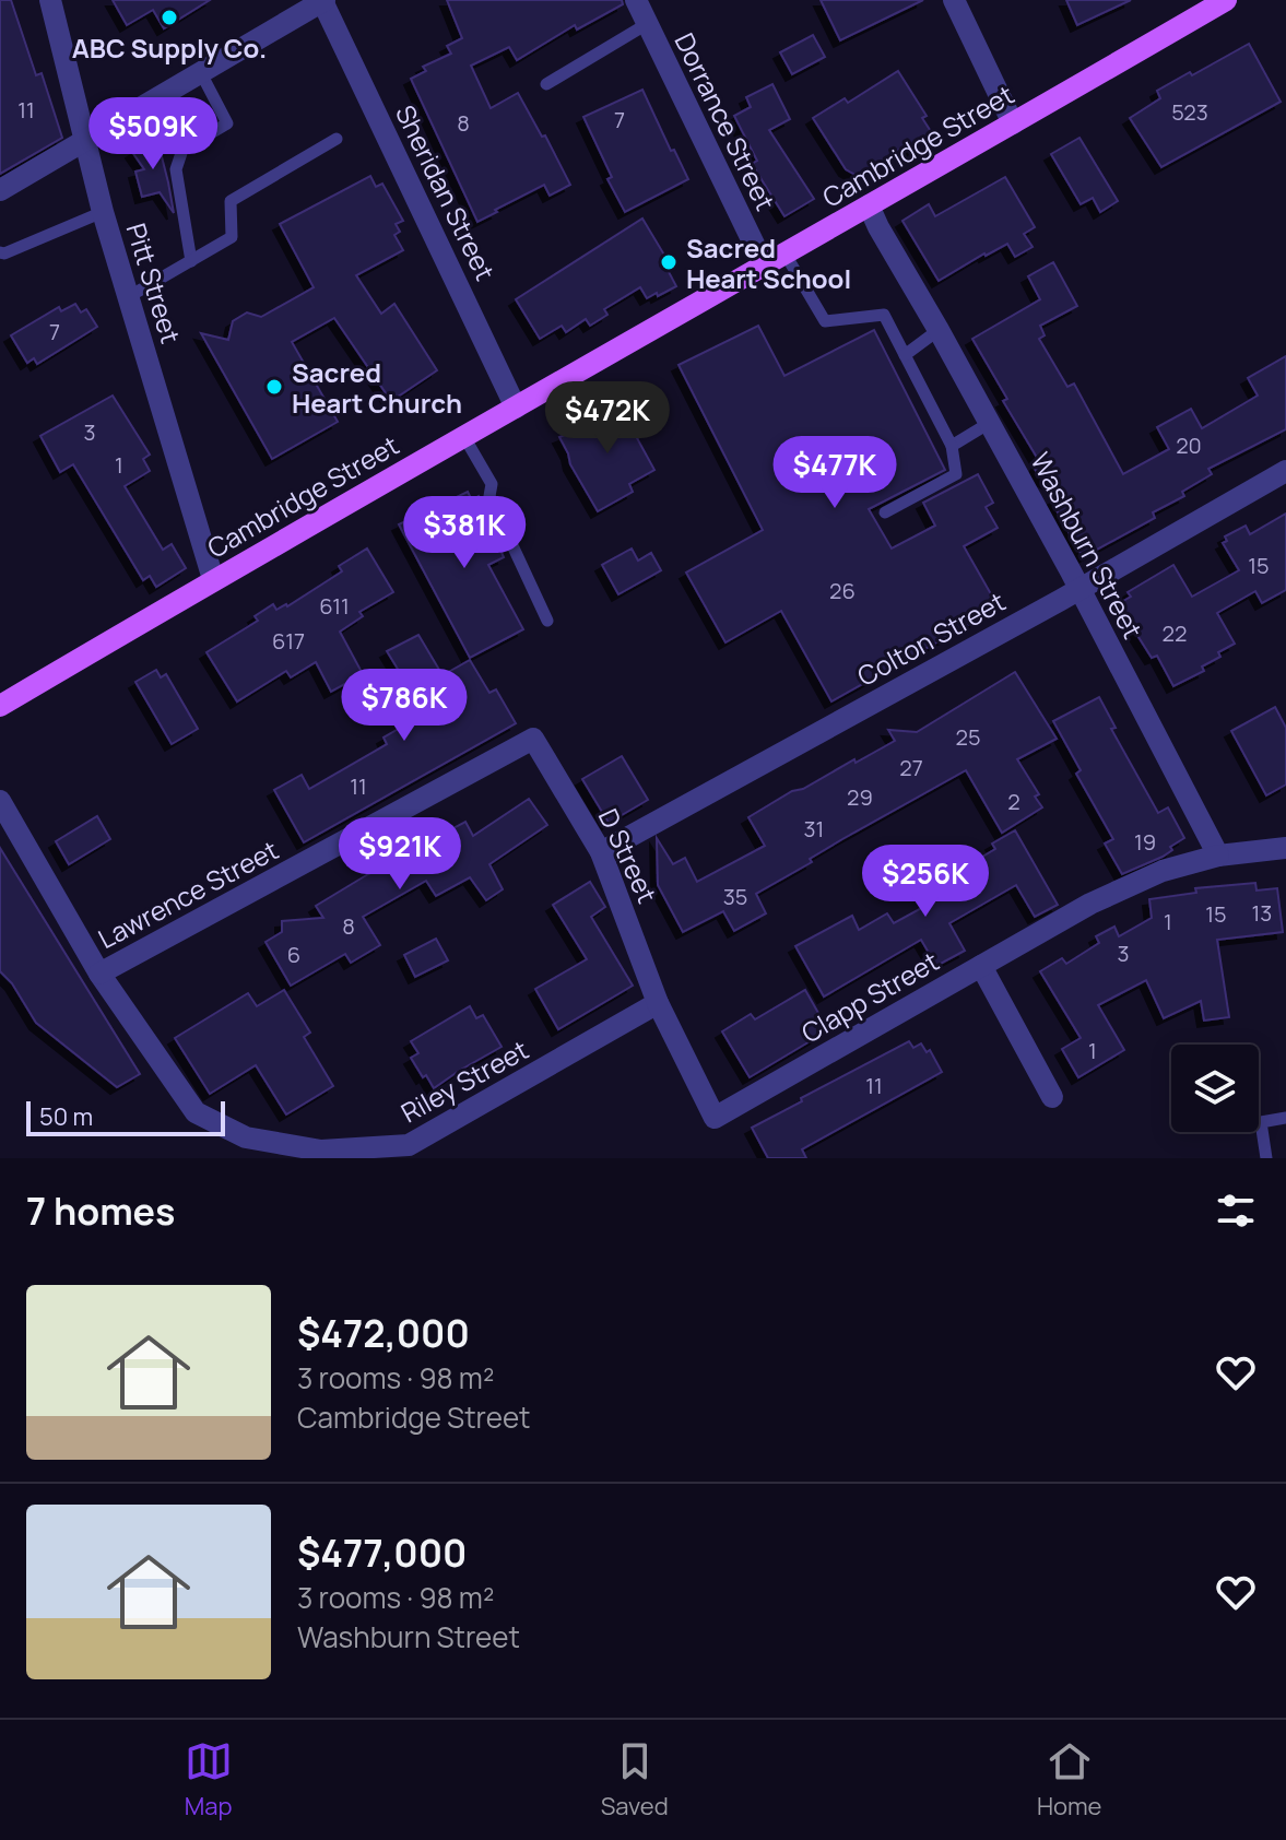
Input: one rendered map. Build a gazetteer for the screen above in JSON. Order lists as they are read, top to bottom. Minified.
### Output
{"streets":{"main road":["Cambridge Street"],"street":["Dorrance Street","Sheridan Street","Pitt Street","Washburn Street","Colton Street","D Street","Lawrence Street","Clapp Street","Riley Street"]},"crossings":[["Dorrance Street","Cambridge Street"],["Cambridge Street","Sheridan Street"],["Cambridge Street","Pitt Street"],["Cambridge Street","Washburn Street"],["Washburn Street","Colton Street"],["Washburn Street","Clapp Street"],["Colton Street","D Street"],["D Street","Lawrence Street"],["D Street","Clapp Street"],["D Street","Riley Street"],["Lawrence Street","Riley Street"],["Clapp Street","Riley Street"]],"places":["ABC Supply Co.","Sacred Heart School","Sacred Heart Church"],"house_numbers":["11","523","7","8","7","3","20","1","15","26","611","22","617","25","27","11","29","2","31","19","35","13","15","1","8","3","6","1","11"],"scale_bar":"50 m","page":{"price":["$509K","$472K","$477K","$381K","$786K","$921K","$256K"],"scale":"50 m","heading":"7 homes","list":[{"name":"$472,000","note":"3 rooms · 98 m² · Cambridge Street"},{"name":"$477,000","note":"3 rooms · 98 m² · Washburn Street"}],"tabs":["Map","Saved","Home"]}}
